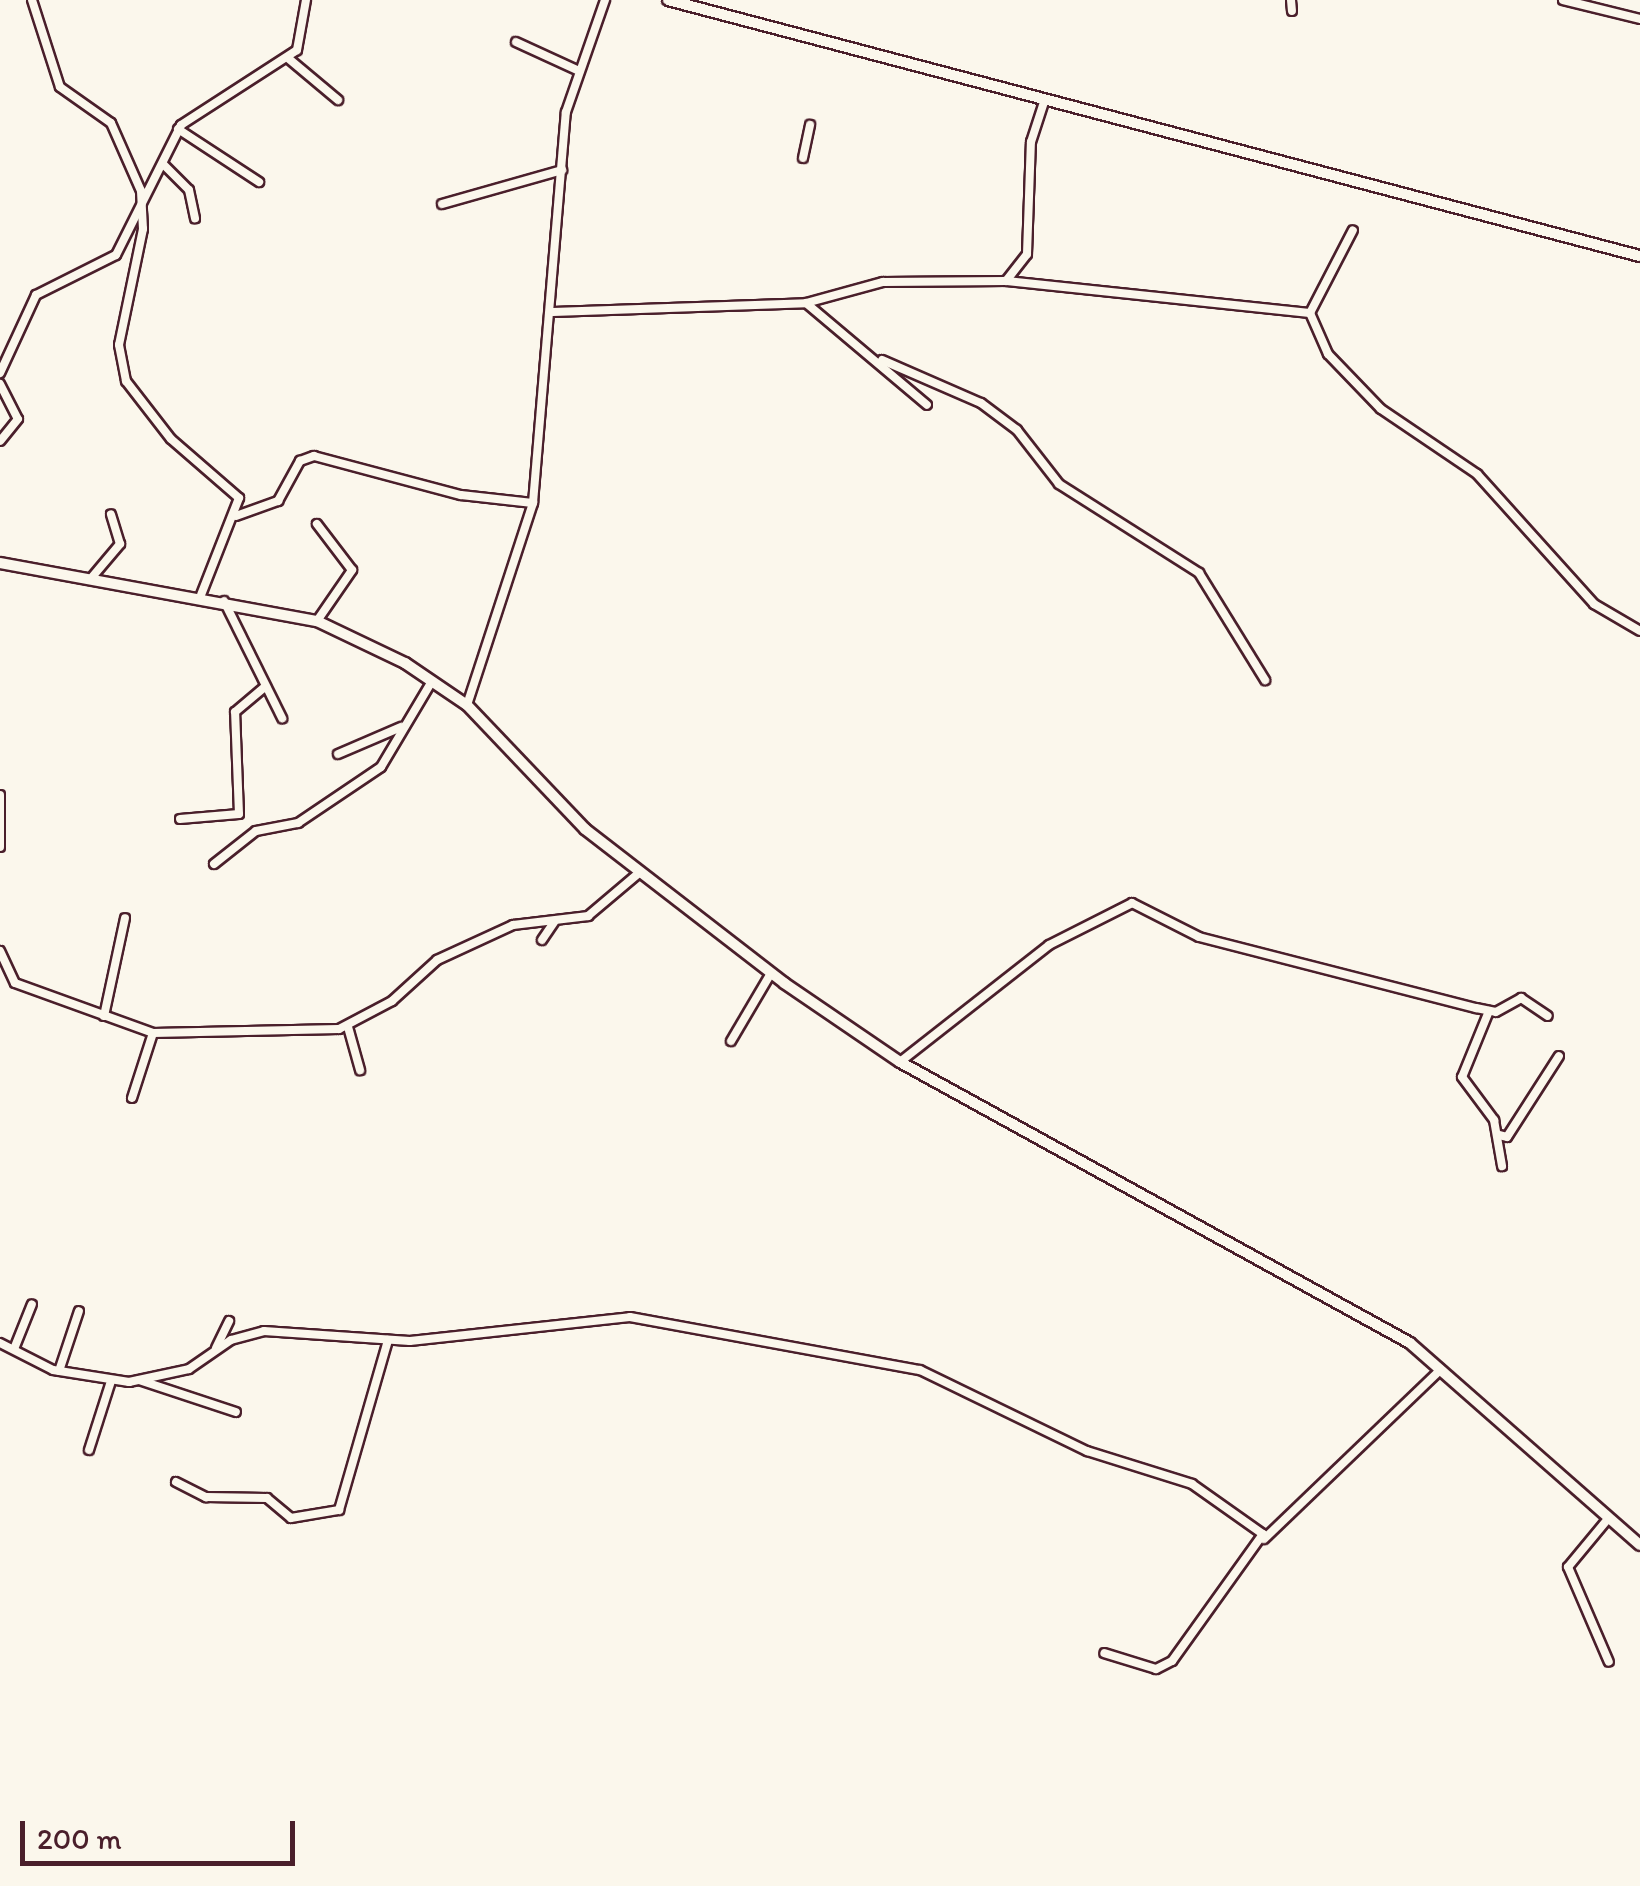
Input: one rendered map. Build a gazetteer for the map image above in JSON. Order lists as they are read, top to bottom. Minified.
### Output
{"scale_bar":"200 m"}
